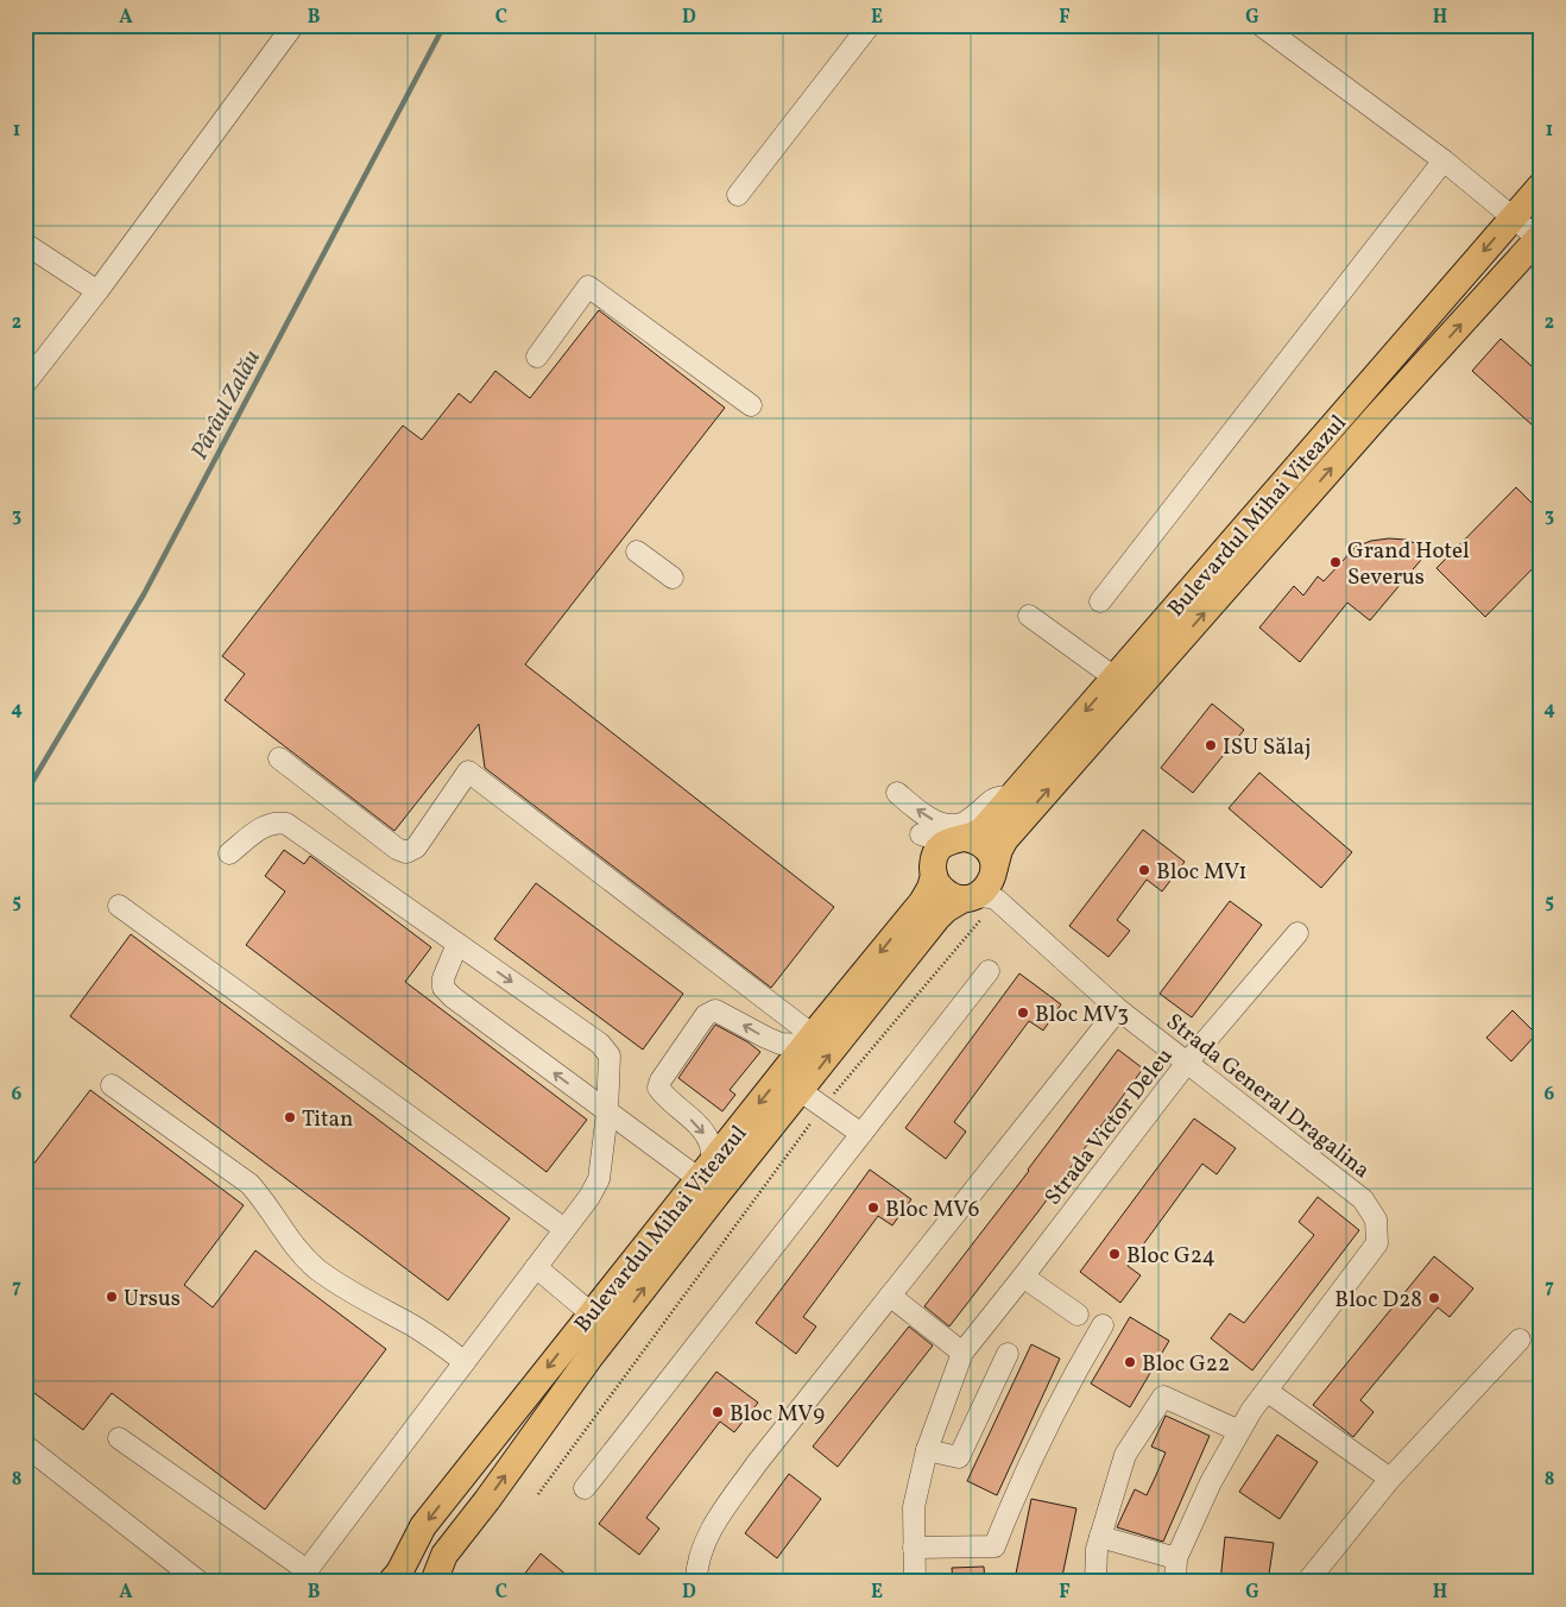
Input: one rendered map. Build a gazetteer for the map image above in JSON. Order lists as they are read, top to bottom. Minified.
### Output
{"streets":{"main road":["Bulevardul Mihai Viteazul"],"street":["Strada General Dragalina","Strada Victor Deleu"]},"crossings":[["Bulevardul Mihai Viteazul","Strada General Dragalina"],["Strada General Dragalina","Strada Victor Deleu"]],"water":["Pârâul Zalău"],"places":["Grand Hotel Severus","ISU Sălaj","Bloc MV1","Bloc MV3","Titan","Bloc MV6","Bloc G24","Ursus","Bloc D28","Bloc G22","Bloc MV9"],"grid":{"columns":["A","B","C","D","E","F","G","H"],"rows":["1","2","3","4","5","6","7","8"]}}
